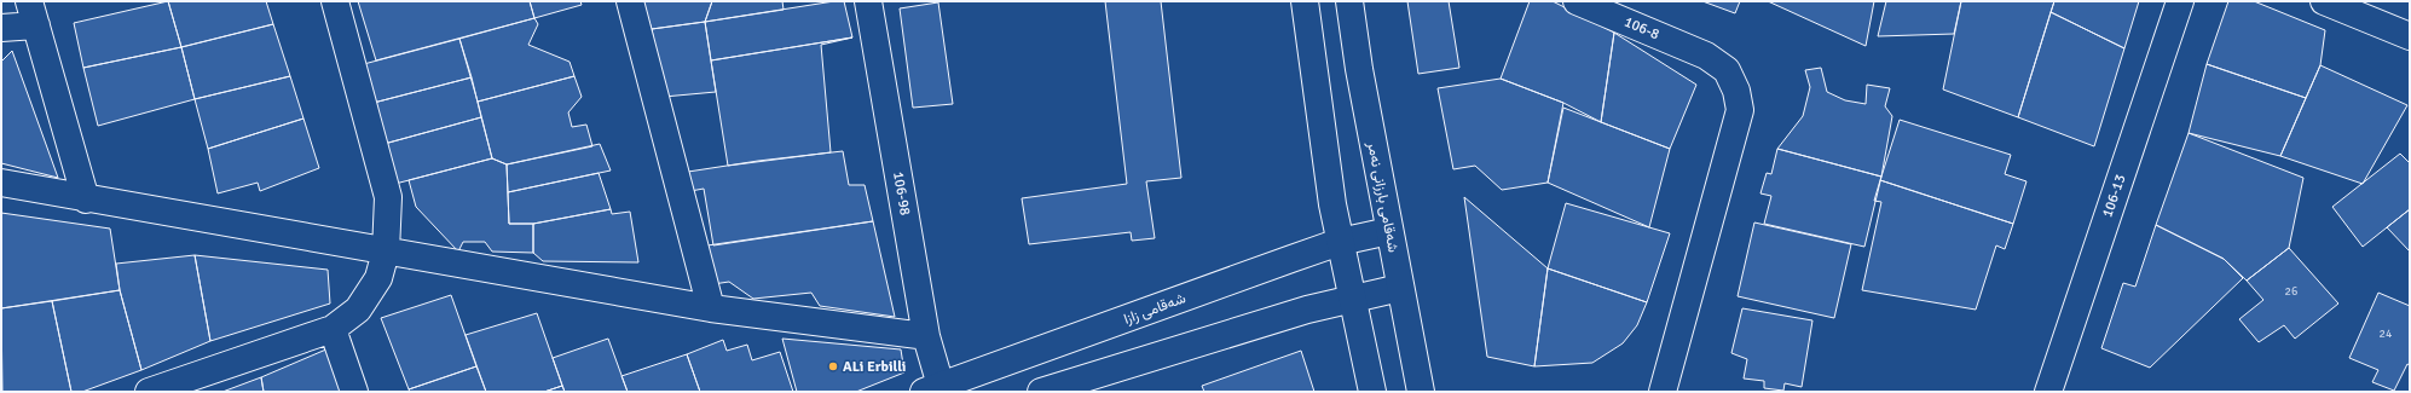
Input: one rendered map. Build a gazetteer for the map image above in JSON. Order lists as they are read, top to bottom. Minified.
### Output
{"streets":{"street":["106-8","106-98","106-13","شەقامی بارزانی نەمر","شەقامی زازا"]},"crossings":[["106-98","شەقامی زازا"],["شەقامی بارزانی نەمر","شەقامی زازا"]],"places":["ALi Erbilli"],"house_numbers":["26","24"]}
